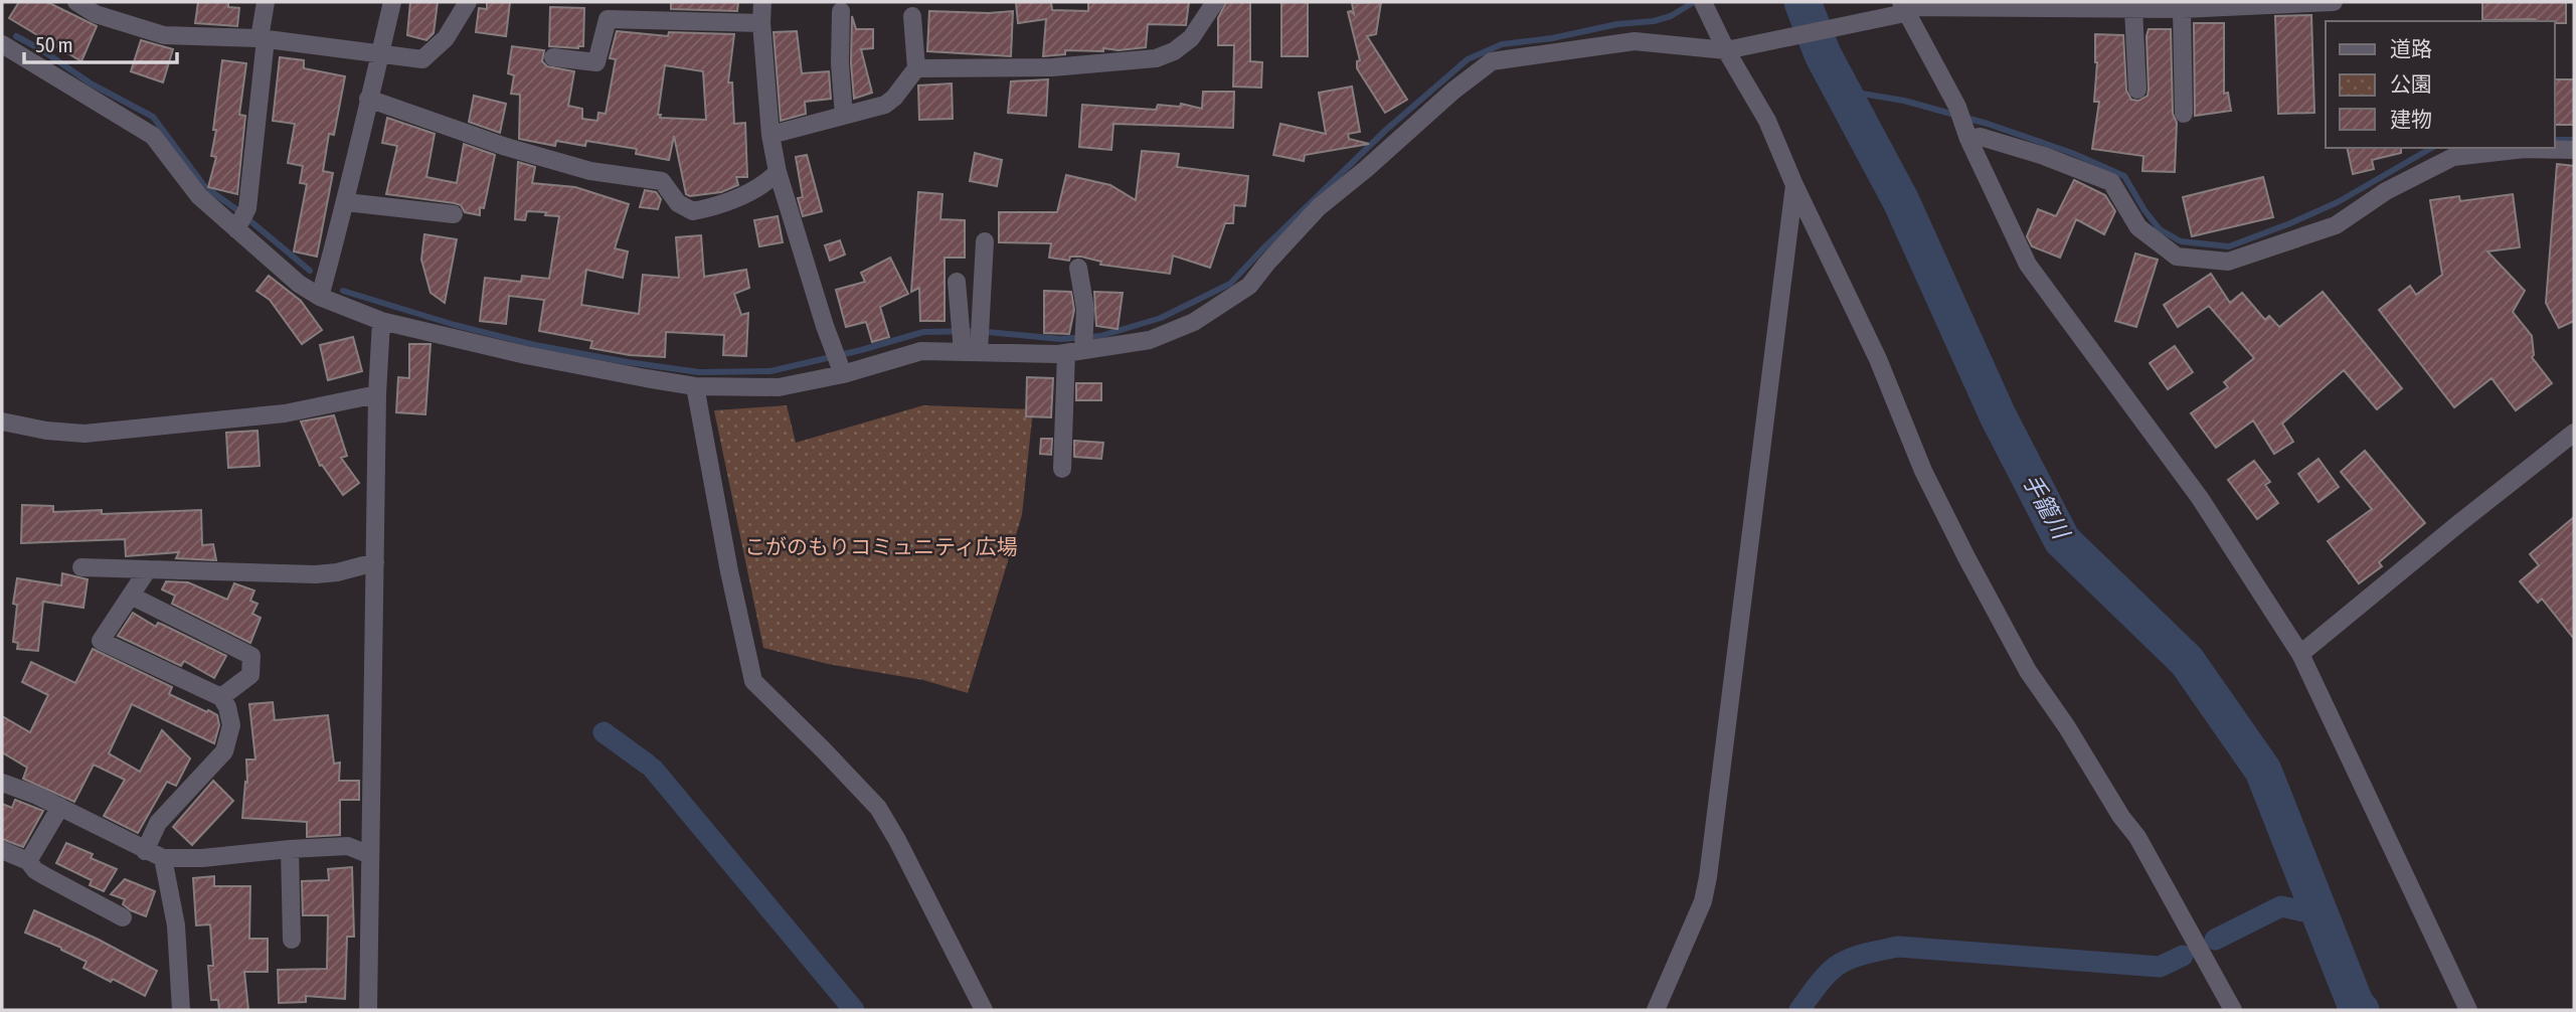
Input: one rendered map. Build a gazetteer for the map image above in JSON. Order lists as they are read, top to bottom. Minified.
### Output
{"water":["手籠川"],"parks":["こがのもりコミュニティ広場"],"legend":["道路","公園","建物"],"scale_bar":"50 m"}
